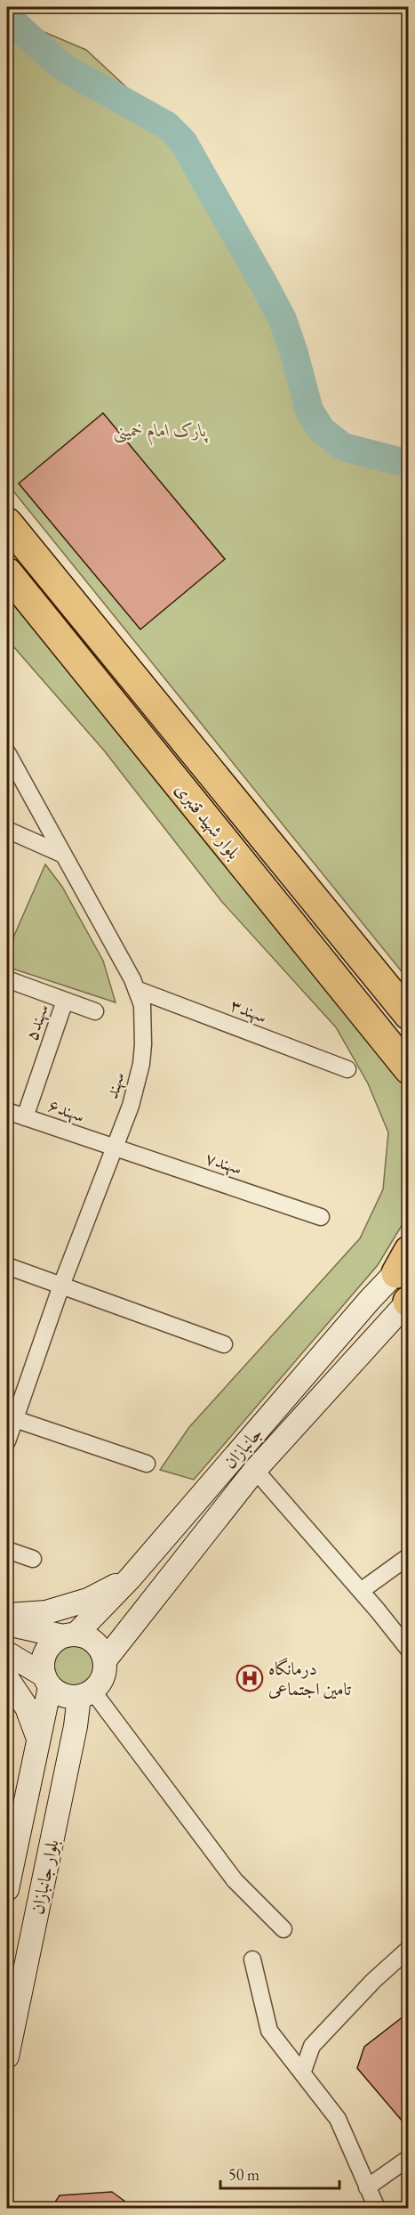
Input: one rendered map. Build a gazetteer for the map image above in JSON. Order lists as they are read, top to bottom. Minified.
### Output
{"streets":{"highway":["بلوار شهید قنبری"],"main road":["جانبازان","بلوار جانبازان"],"street":["سهند۳","سهند۵","سهند","سهند۶","سهند۷"]},"crossings":[["سهند۳","سهند"],["سهند۵","سهند۶"],["سهند","سهند۶"],["سهند","سهند۷"],["سهند۶","سهند۷"],["جانبازان","بلوار جانبازان"]],"parks":["پارک امام خمینی"],"places":{"hospital":["درمانگاه تامین اجتماعی"]},"scale_bar":"50 m"}
